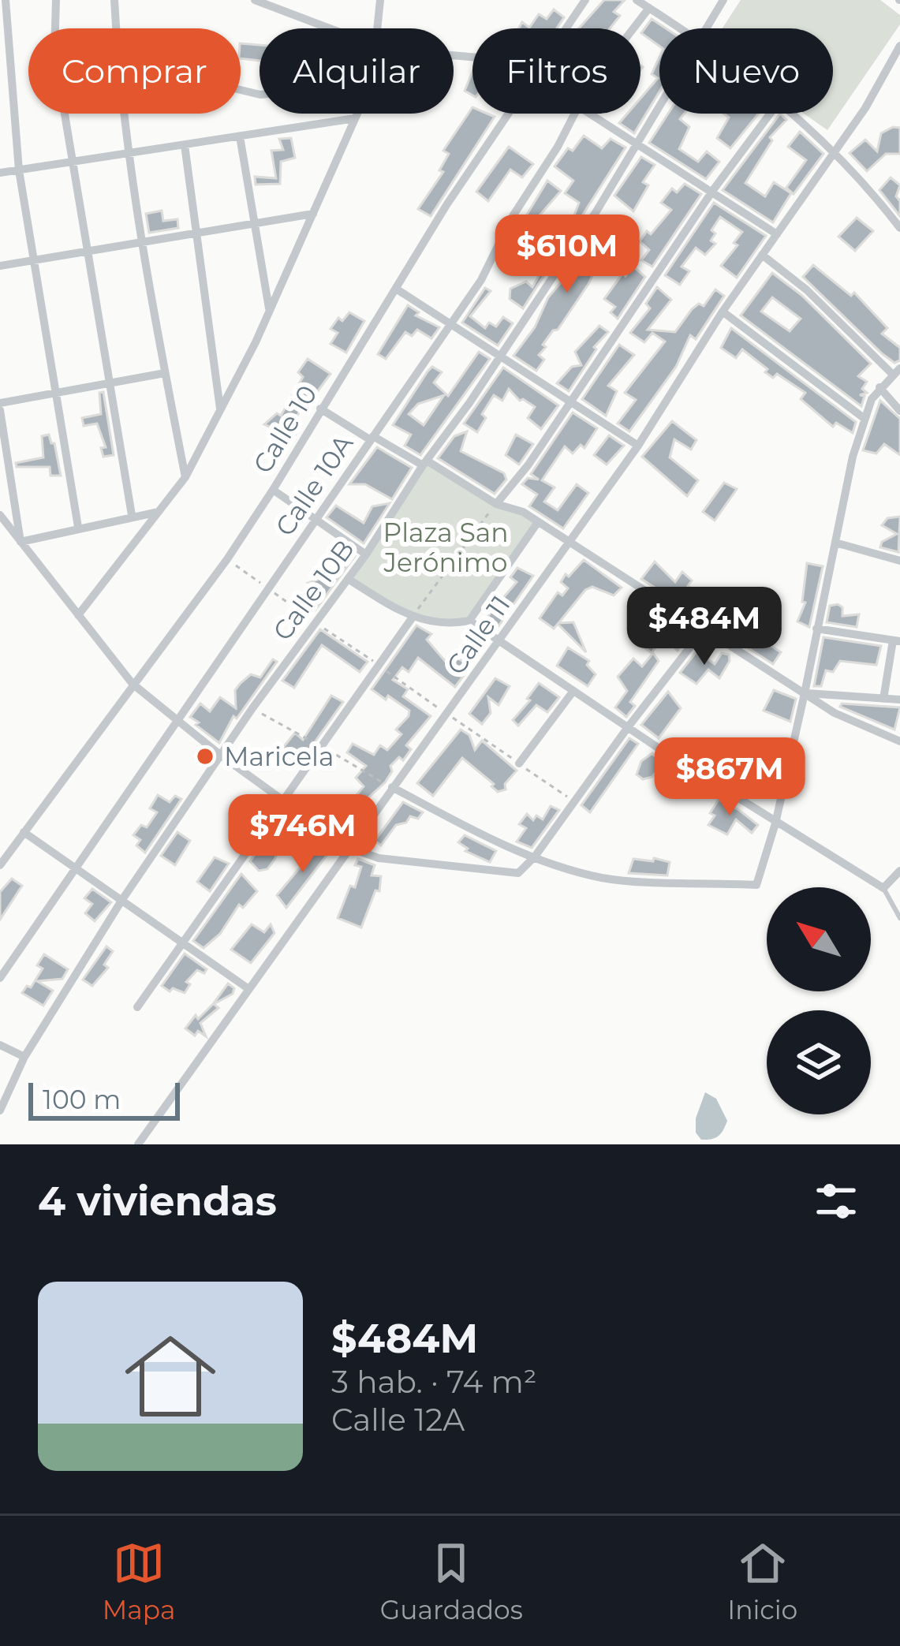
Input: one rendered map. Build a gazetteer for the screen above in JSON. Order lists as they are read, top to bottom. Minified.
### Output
{"streets":{"street":["Calle 10","Calle 10A","Calle 10B","Calle 11"]},"parks":["Plaza San Jerónimo"],"places":["Maricela"],"scale_bar":"100 m","north":"top left","page":{"chip":["Comprar","Alquilar","Filtros","Nuevo"],"price":["$610M","$484M","$867M","$746M"],"scale":"100 m","heading":"4 viviendas","list":[{"name":"$484M","note":"3 hab. · 74 m² · Calle 12A"}],"tabs":["Mapa","Guardados","Inicio"]}}
